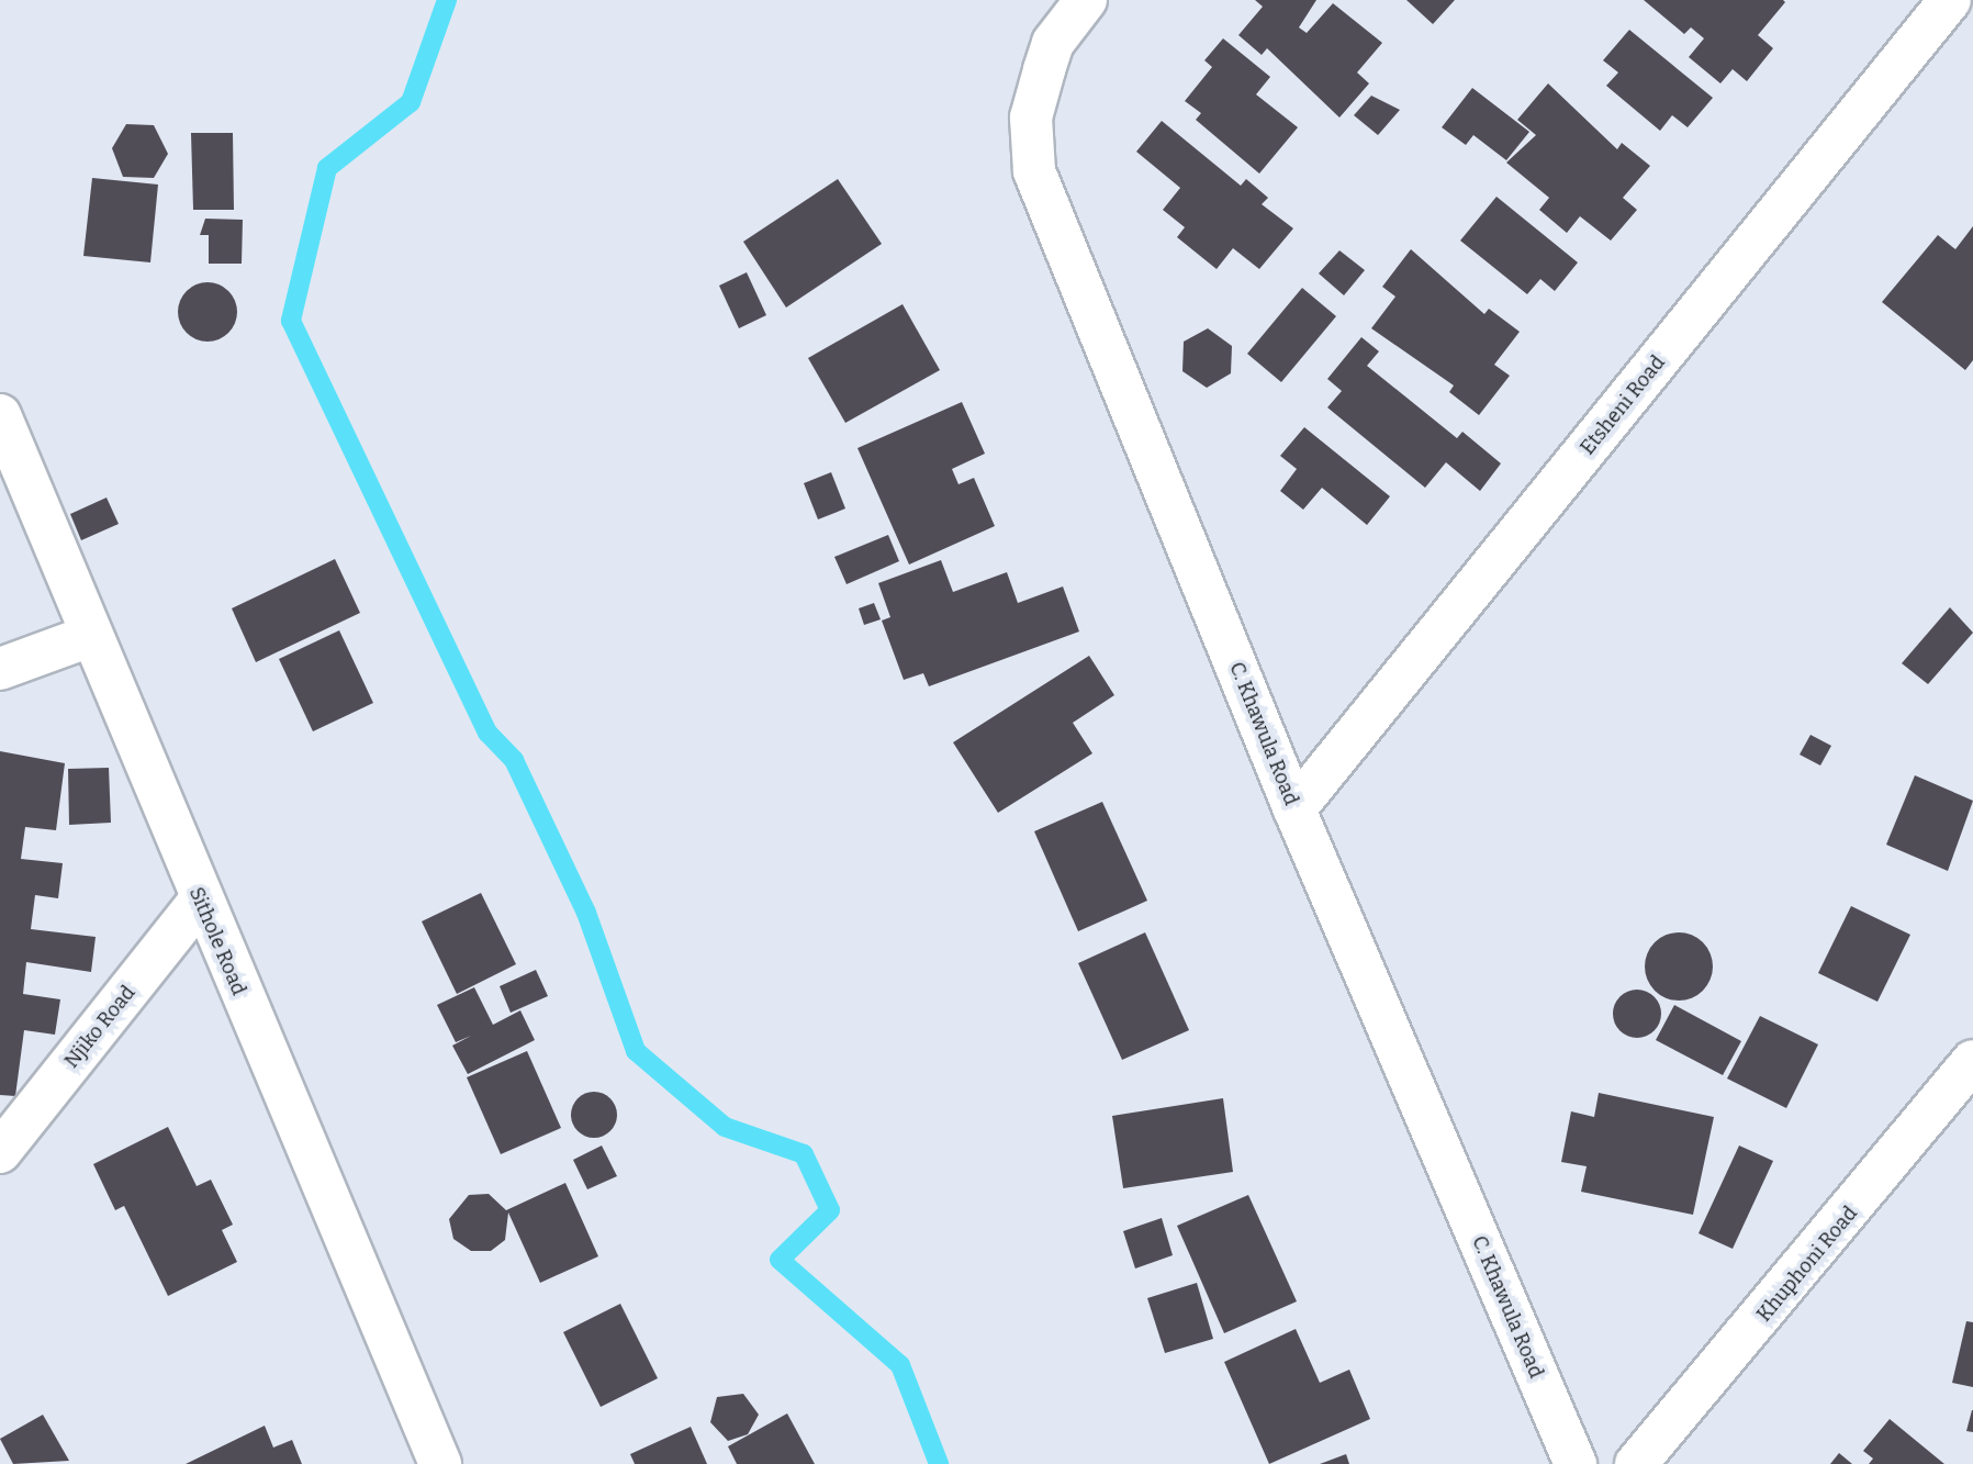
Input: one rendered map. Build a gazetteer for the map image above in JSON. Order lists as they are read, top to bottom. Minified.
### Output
{"streets":{"street":["Etsheni Road","C. Khawula Road","Sithole Road","Njiko Road","Khuphoni Road"]},"crossings":[["Etsheni Road","C. Khawula Road"],["Sithole Road","Njiko Road"]]}
